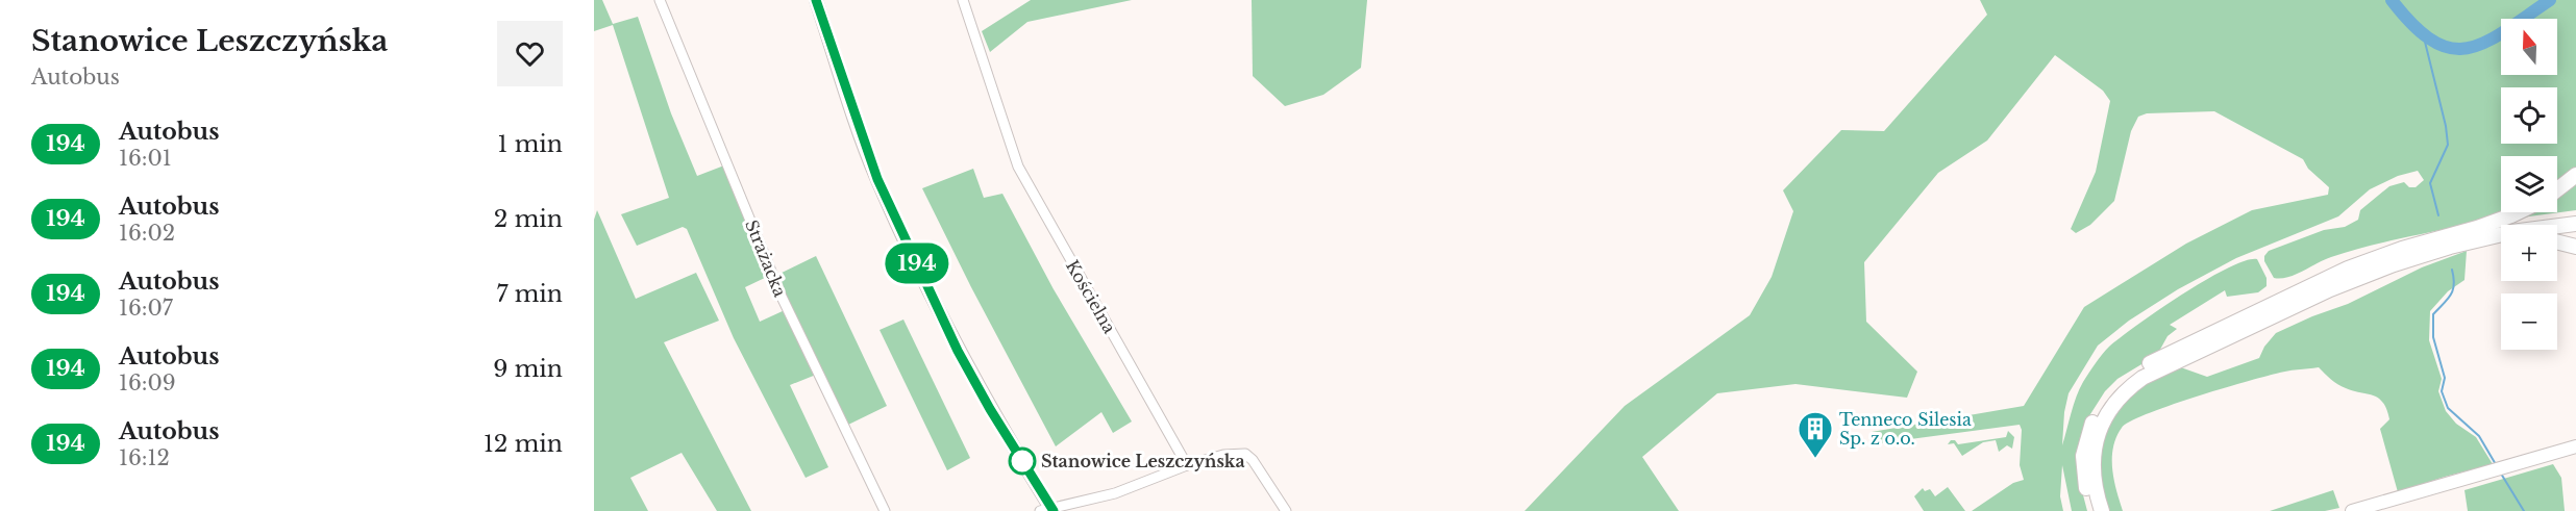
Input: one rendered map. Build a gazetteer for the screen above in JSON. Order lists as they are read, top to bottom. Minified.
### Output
{"streets":{"street":["Strażacka","Kościelna"]},"places":{"building":["Tenneco Silesia Sp. z o.o."],"other":["Stanowice Leszczyńska"]},"lines":["bus line 194"],"north":"top","page":{"heading":["Stanowice Leszczyńska","Autobus"],"on_map":"194","map_buttons":["+","−"],"list":[{"mark":"194","name":"Autobus","note":"16:01","value":"1 min"},{"mark":"194","name":"Autobus","note":"16:02","value":"2 min"},{"mark":"194","name":"Autobus","note":"16:07","value":"7 min"},{"mark":"194","name":"Autobus","note":"16:09","value":"9 min"},{"mark":"194","name":"Autobus","note":"16:12","value":"12 min"}]}}
